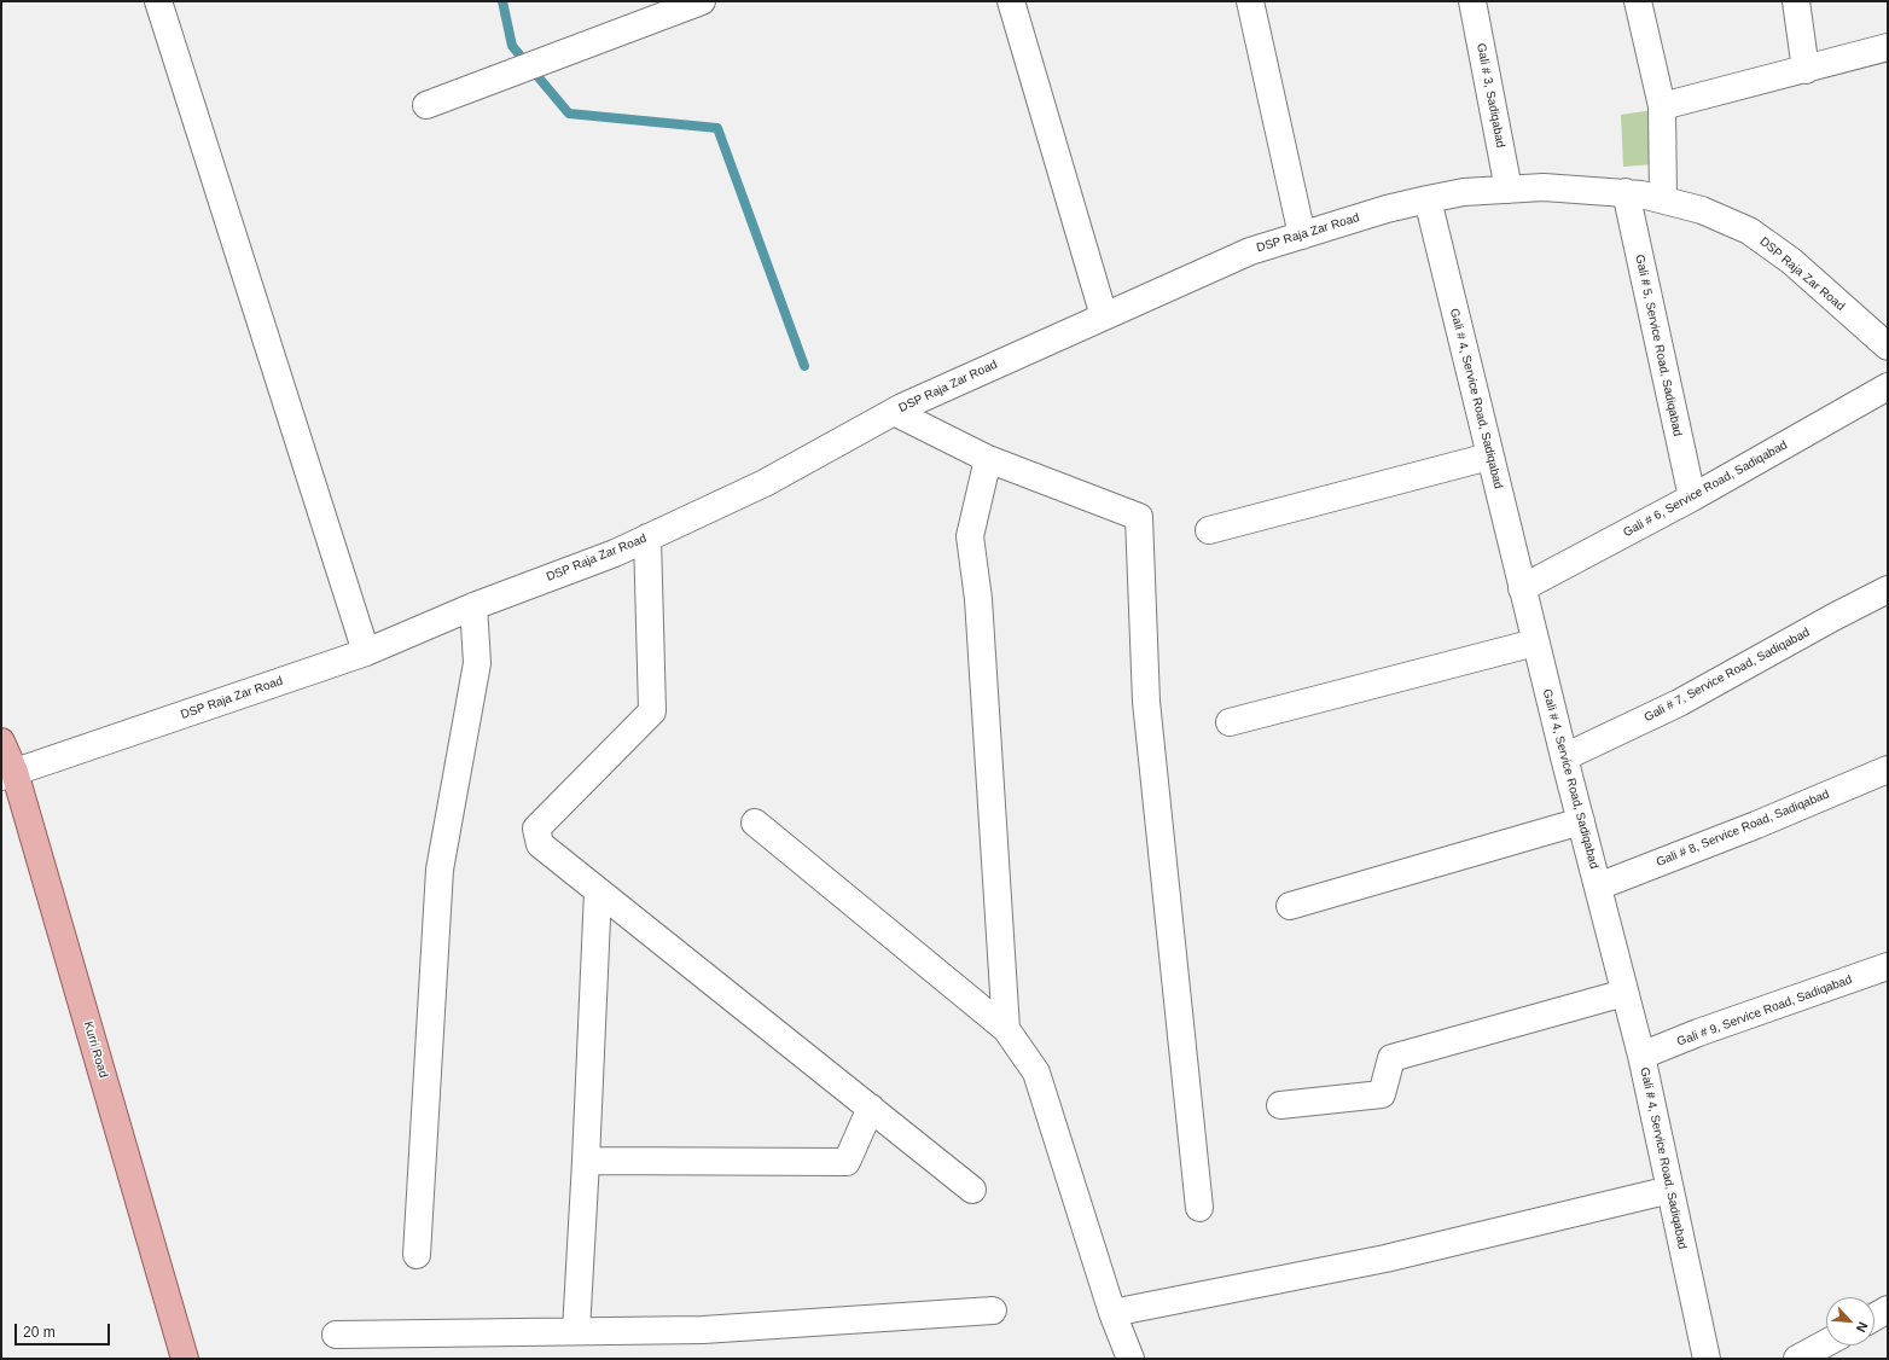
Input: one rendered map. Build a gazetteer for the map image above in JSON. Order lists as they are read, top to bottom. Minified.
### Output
{"streets":{"main road":["Kurri Road"],"street":["Gali # 3, Sadiqabad","DSP Raja Zar Road","Gali # 5, Service Road, Sadiqabad","Gali # 4, Service Road, Sadiqabad","Gali # 6, Service Road, Sadiqabad","Gali # 7, Service Road, Sadiqabad","Gali # 8, Service Road, Sadiqabad","Gali # 9, Service Road, Sadiqabad"]},"crossings":[["Gali # 3, Sadiqabad","DSP Raja Zar Road"],["DSP Raja Zar Road","Gali # 5, Service Road, Sadiqabad"],["DSP Raja Zar Road","Gali # 4, Service Road, Sadiqabad"],["DSP Raja Zar Road","Kurri Road"],["Gali # 5, Service Road, Sadiqabad","Gali # 6, Service Road, Sadiqabad"],["Gali # 4, Service Road, Sadiqabad","Gali # 6, Service Road, Sadiqabad"],["Gali # 4, Service Road, Sadiqabad","Gali # 7, Service Road, Sadiqabad"],["Gali # 4, Service Road, Sadiqabad","Gali # 8, Service Road, Sadiqabad"],["Gali # 4, Service Road, Sadiqabad","Gali # 9, Service Road, Sadiqabad"]],"scale_bar":"20 m","north":"bottom right"}
